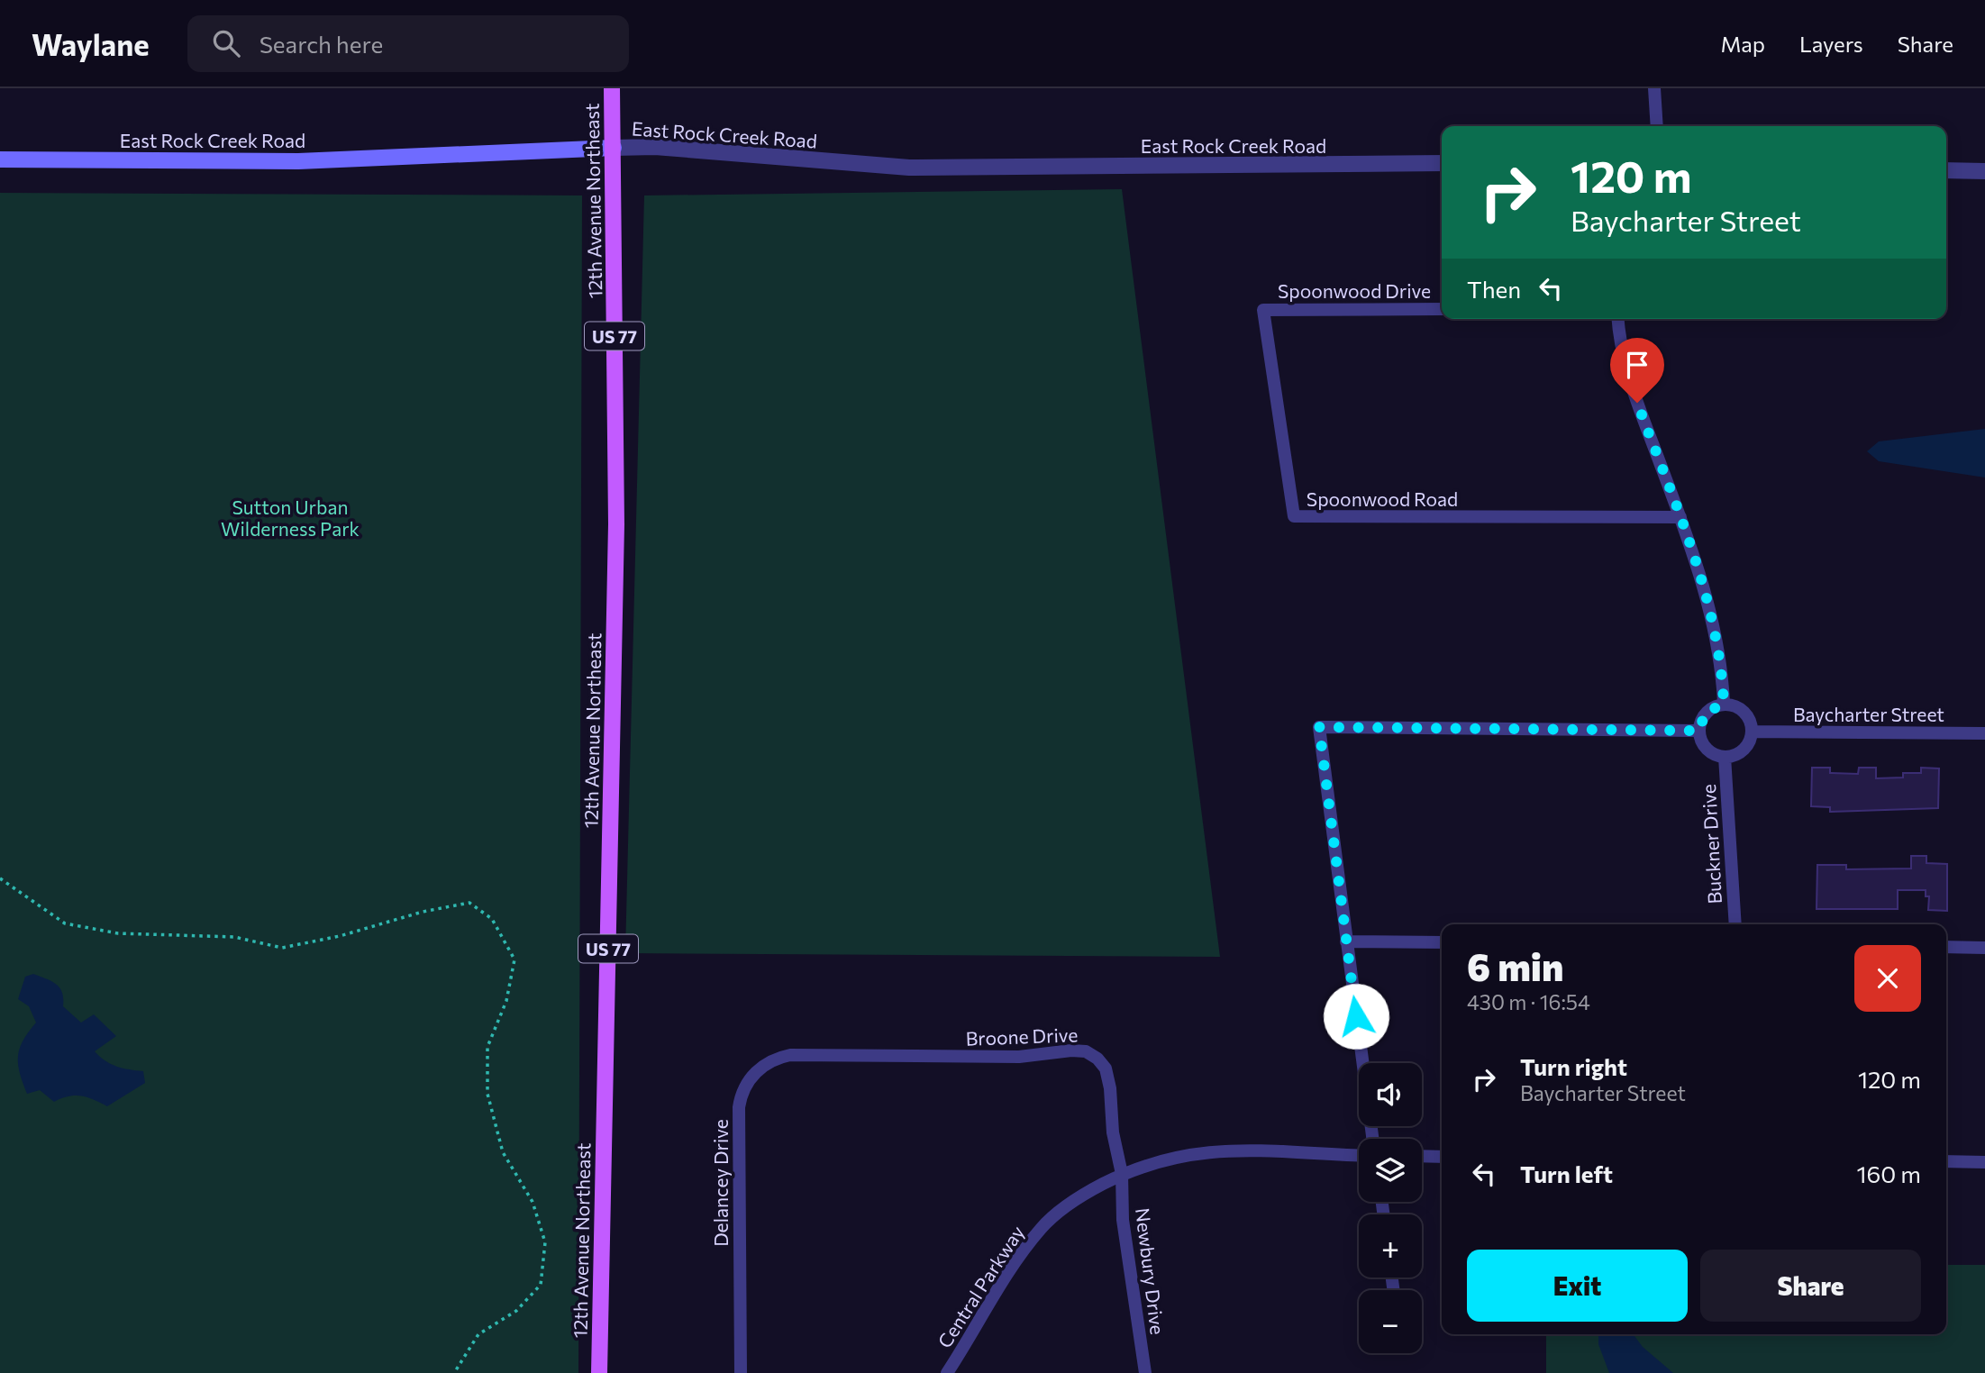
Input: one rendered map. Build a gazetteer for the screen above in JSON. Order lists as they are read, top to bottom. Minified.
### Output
{"streets":{"main road":["East Rock Creek Road","12th Avenue Northeast","US 77"],"street":["Spoonwood Drive","Spoonwood Road","Baycharter Street","Buckner Drive","Broone Drive","Delancey Drive","Newbury Drive","Central Parkway"]},"crossings":[["East Rock Creek Road","12th Avenue Northeast"],["Spoonwood Drive","Spoonwood Road"],["Baycharter Street","Buckner Drive"],["Broone Drive","Delancey Drive"],["Broone Drive","Newbury Drive"],["Broone Drive","Central Parkway"],["Newbury Drive","Central Parkway"]],"parks":["Sutton Urban Wilderness Park"],"page":{"header":"Waylane","search":"Search here","nav":["Map","Layers","Share"],"turn":["120 m","Baycharter Street"],"then":"Then","heading":["6 min","430 m · 16:54"],"list":[{"name":"Turn right","note":"Baycharter Street","value":"120 m"},{"name":"Turn left","value":"160 m"}],"map_buttons":["+","−"],"buttons":["Exit","Share"]}}
